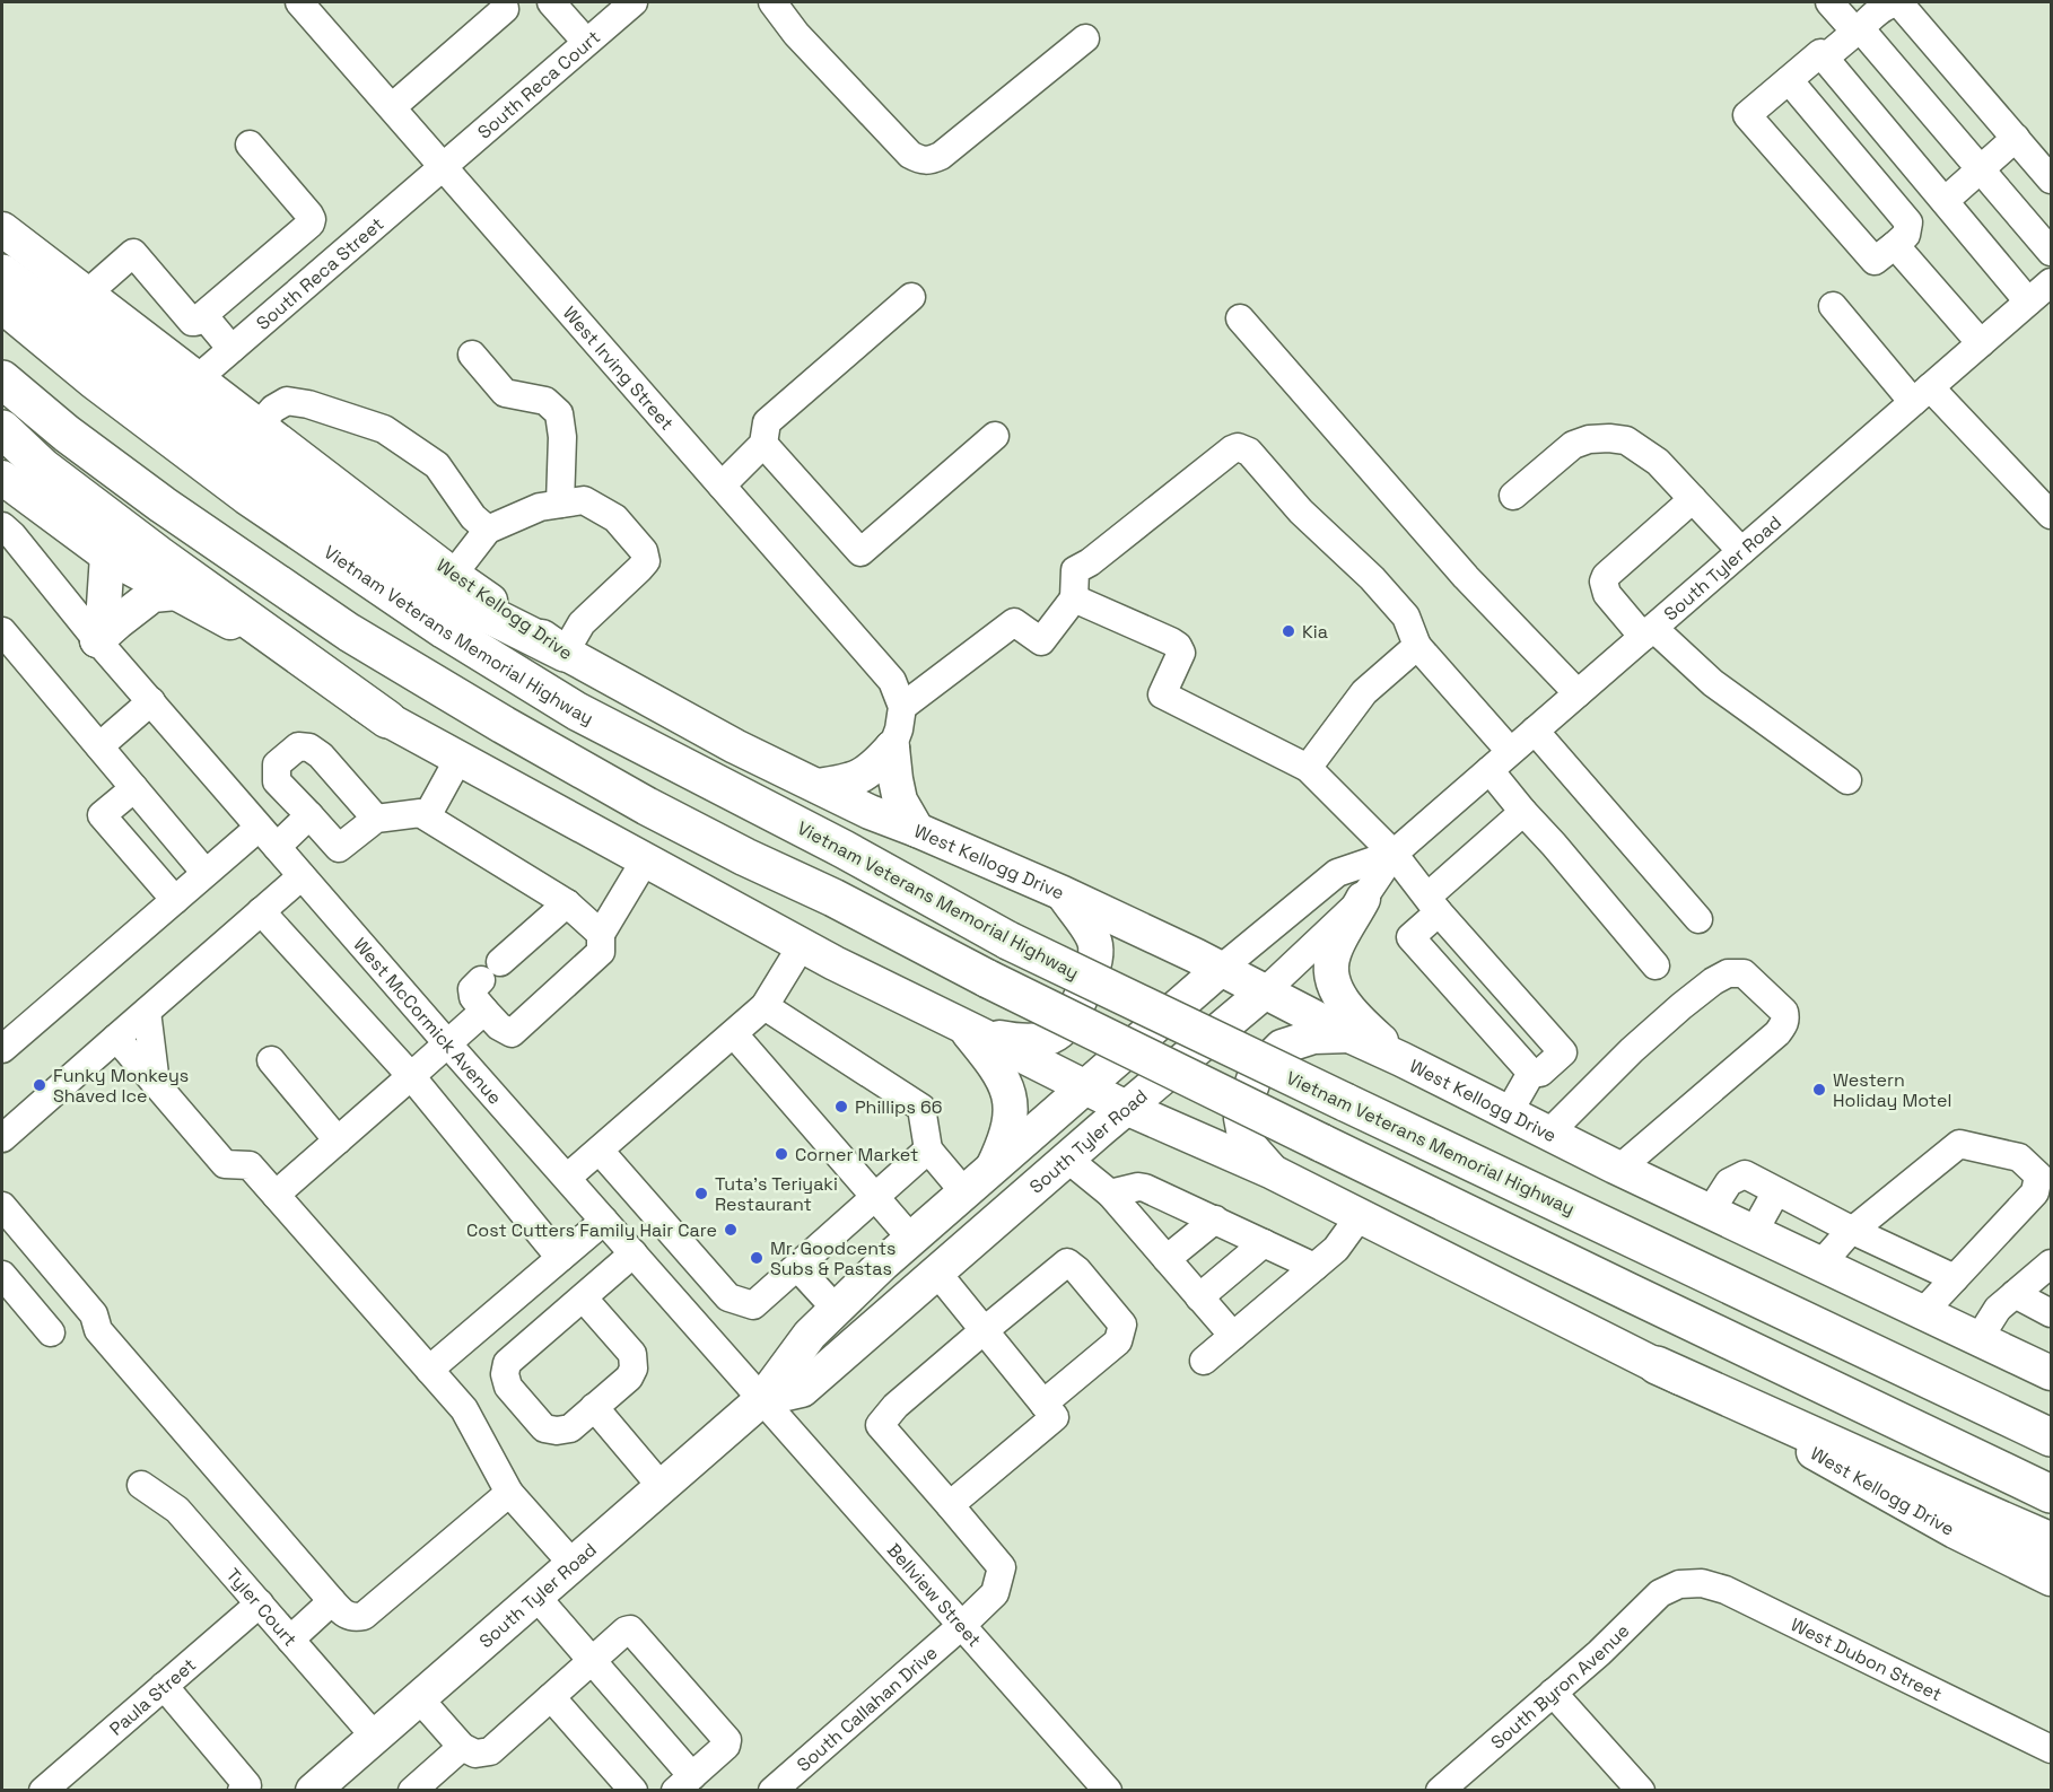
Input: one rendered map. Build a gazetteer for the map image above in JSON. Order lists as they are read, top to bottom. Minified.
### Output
{"streets":{"highway":["Vietnam Veterans Memorial Highway"],"main road":["South Tyler Road","West Kellogg Drive"],"street":["South Reca Court","South Reca Street","West Irving Street","West McCormick Avenue","Bellview Street","Tyler Court","West Dubon Street","South Byron Avenue","Paula Street","South Callahan Drive"]},"crossings":[["South Reca Court","South Reca Street"],["South Reca Court","West Irving Street"],["South Reca Street","West Irving Street"],["South Reca Street","West Kellogg Drive"],["South Tyler Road","West Kellogg Drive"],["South Tyler Road","West McCormick Avenue"],["South Tyler Road","Bellview Street"],["South Tyler Road","Tyler Court"],["West McCormick Avenue","Bellview Street"],["Bellview Street","South Callahan Drive"],["Tyler Court","Paula Street"],["West Dubon Street","South Byron Avenue"]],"places":["Kia","Funky Monkeys Shaved Ice","Western Holiday Motel","Phillips 66","Corner Market","Tuta's Teriyaki Restaurant","Cost Cutters Family Hair Care","Mr. Goodcents Subs & Pastas"]}
